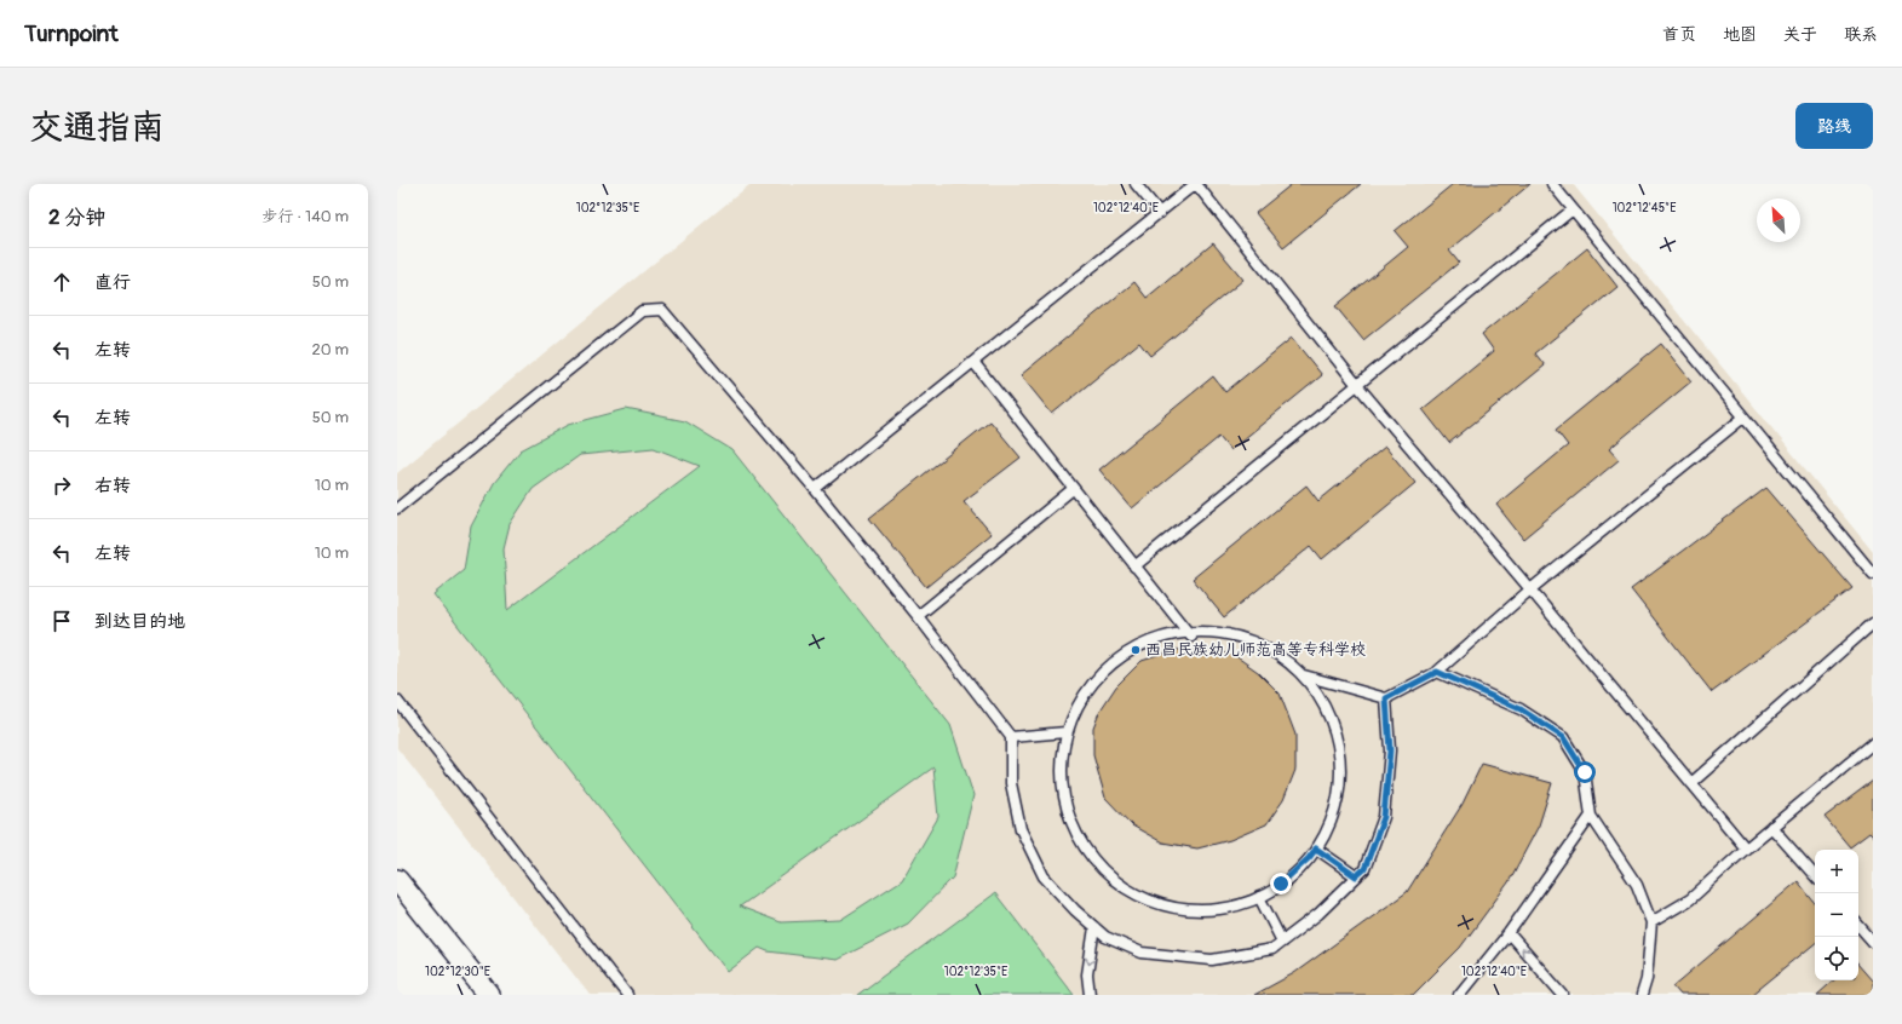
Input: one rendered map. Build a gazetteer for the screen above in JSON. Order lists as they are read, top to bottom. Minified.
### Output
{"places":["西昌民族幼儿师范高等专科学校"],"north":"top left","page":{"header":"Turnpoint","nav":["首页","地图","关于","联系"],"title":"交通指南","buttons":"路线","heading":["2 分钟","步行 · 140 m"],"list":[["直行","50 m"],["左转","20 m"],["左转","50 m"],["右转","10 m"],["左转","10 m"],"到达目的地"],"map_buttons":["+","−"]},"coordinates":["102°12'35\"E","102°12'40\"E","102°12'45\"E","102°12'30\"E"]}
